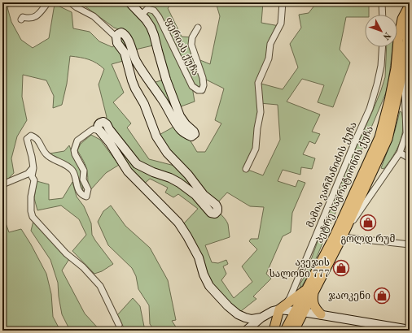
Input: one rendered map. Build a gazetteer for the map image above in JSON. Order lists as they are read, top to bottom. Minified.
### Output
{"streets":{"main road":["პეტრე ბაგრატიონის ქუჩა"],"street":["ფერიას ქუჩა","მამია ვარშანიძის ქუჩა"]},"places":{"shop":["გოლდ რუმ","ავეჯის სალონი 777","ჯაოკენი"]},"north":"bottom right"}
